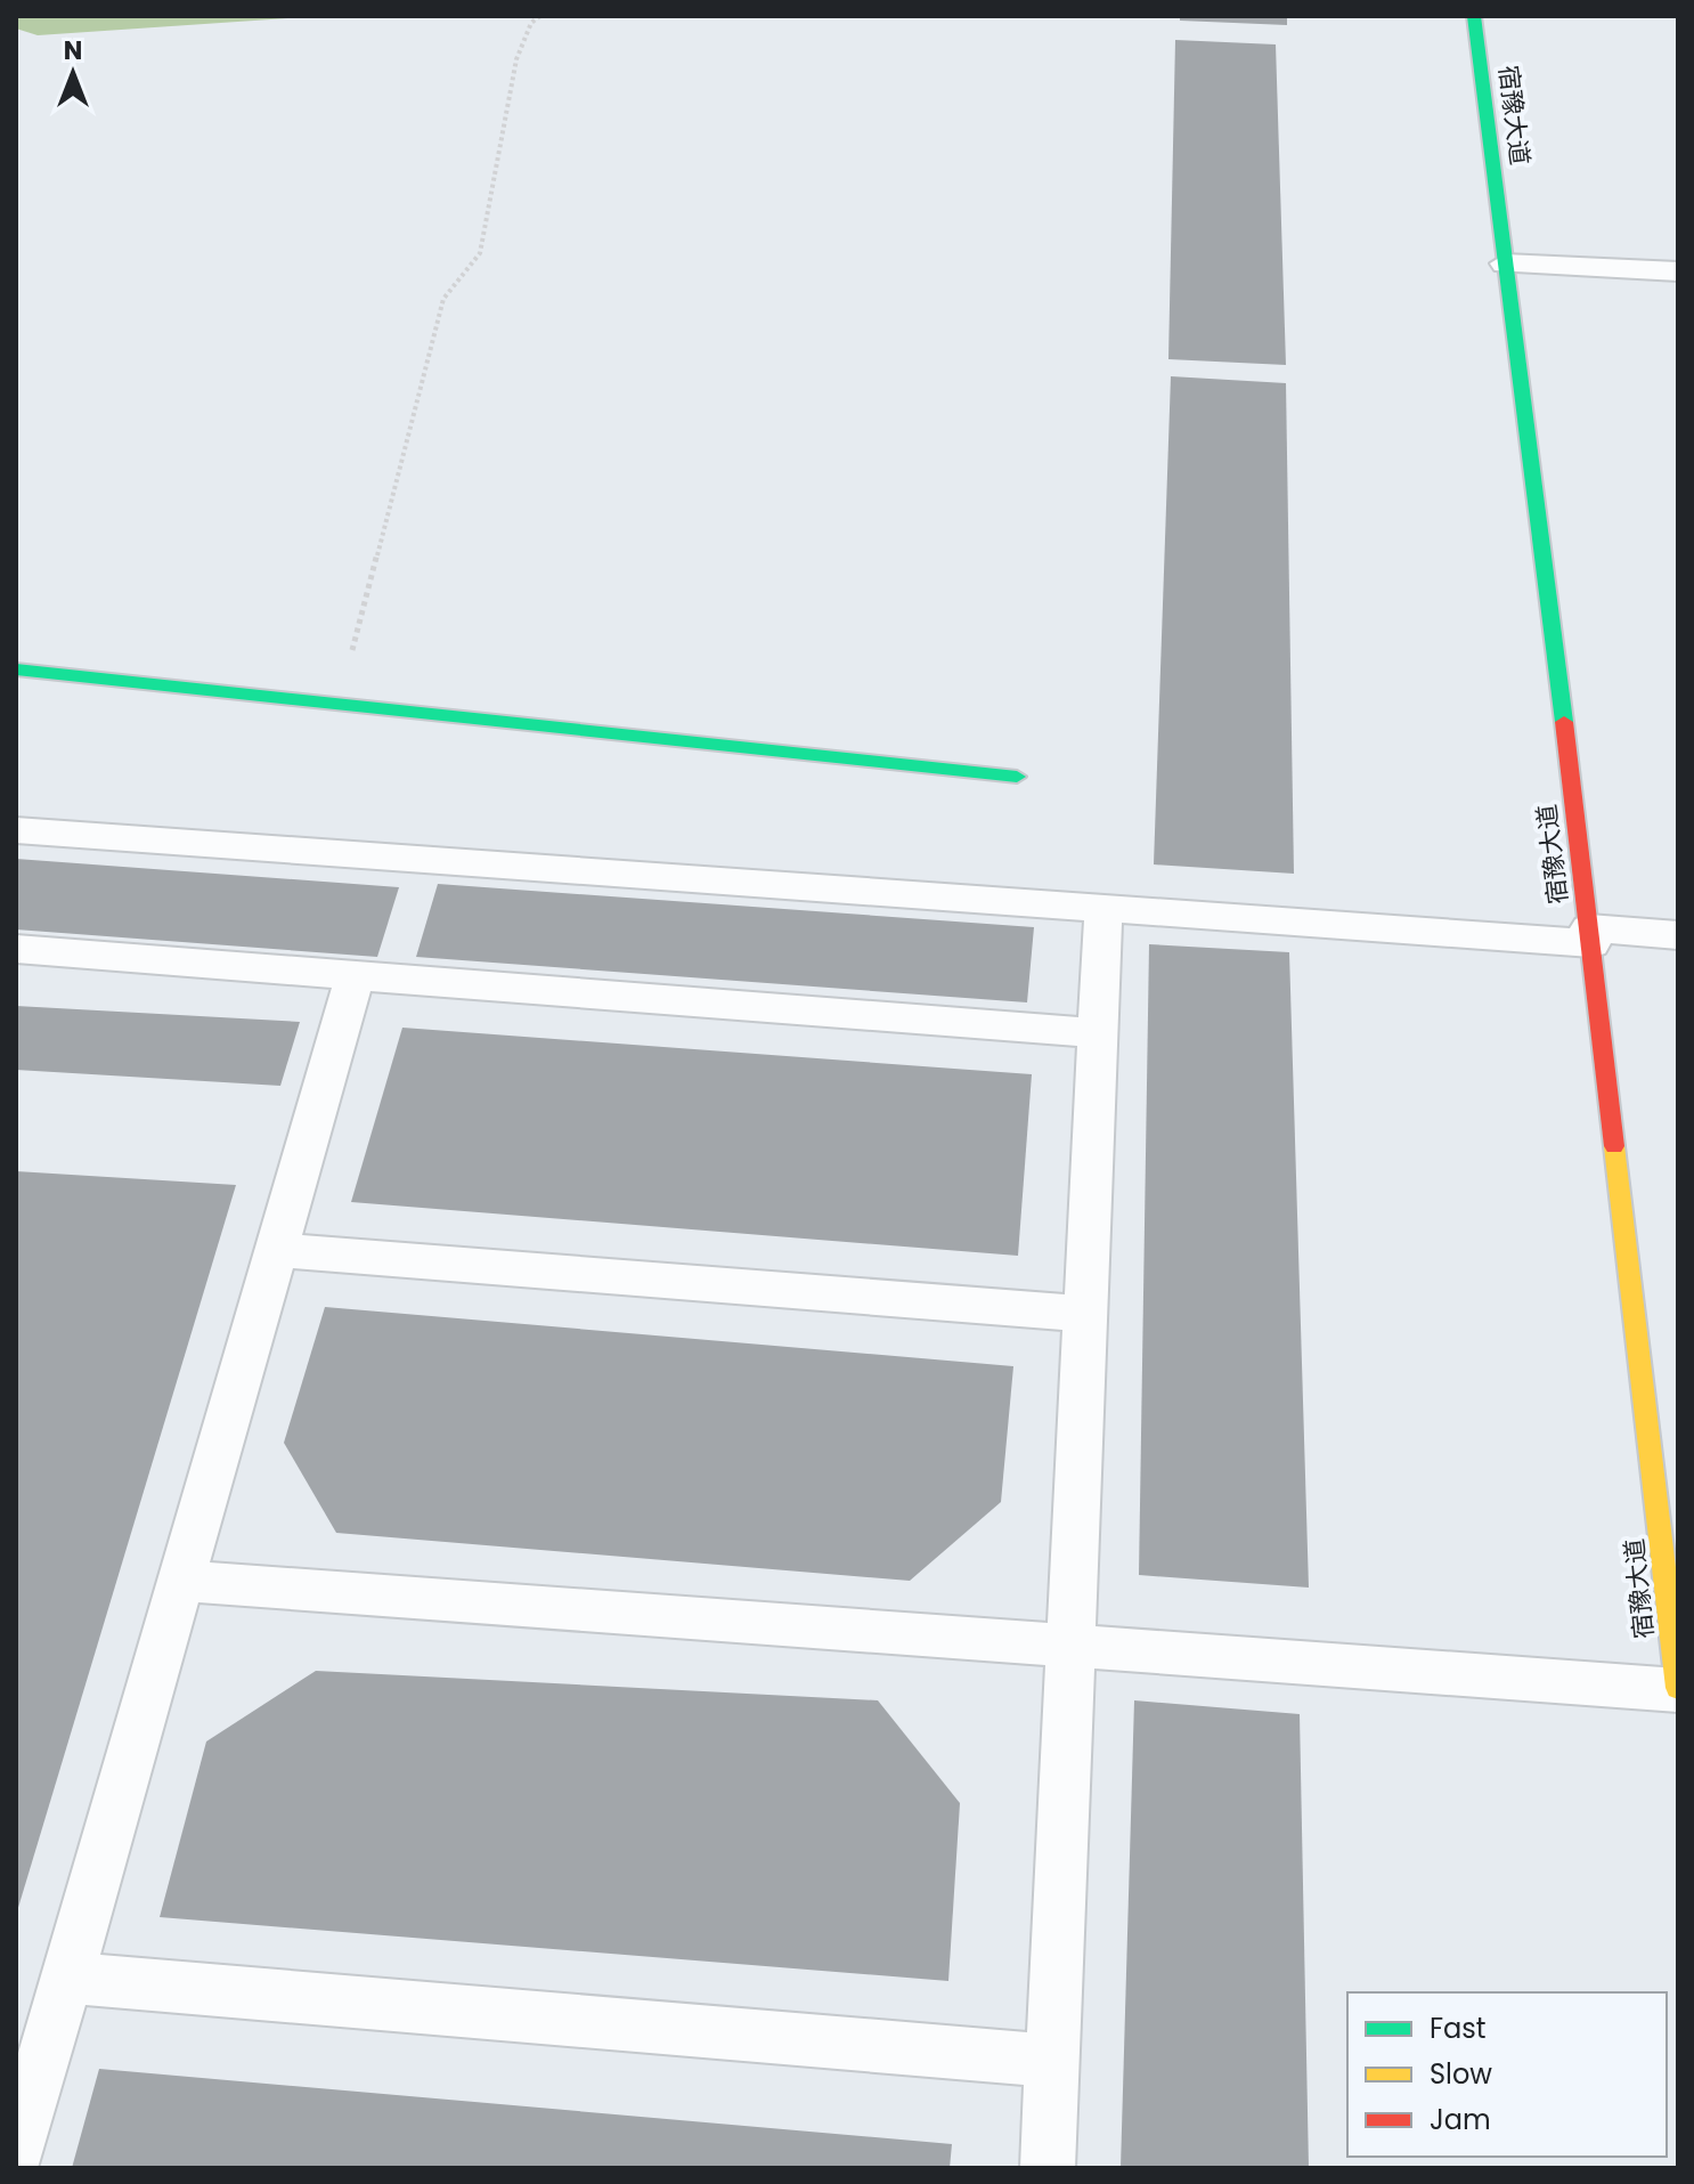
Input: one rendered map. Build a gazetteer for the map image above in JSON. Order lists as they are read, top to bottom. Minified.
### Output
{"streets":{"street":["宿豫大道"]},"legend":["Fast","Slow","Jam"],"north":"top"}
